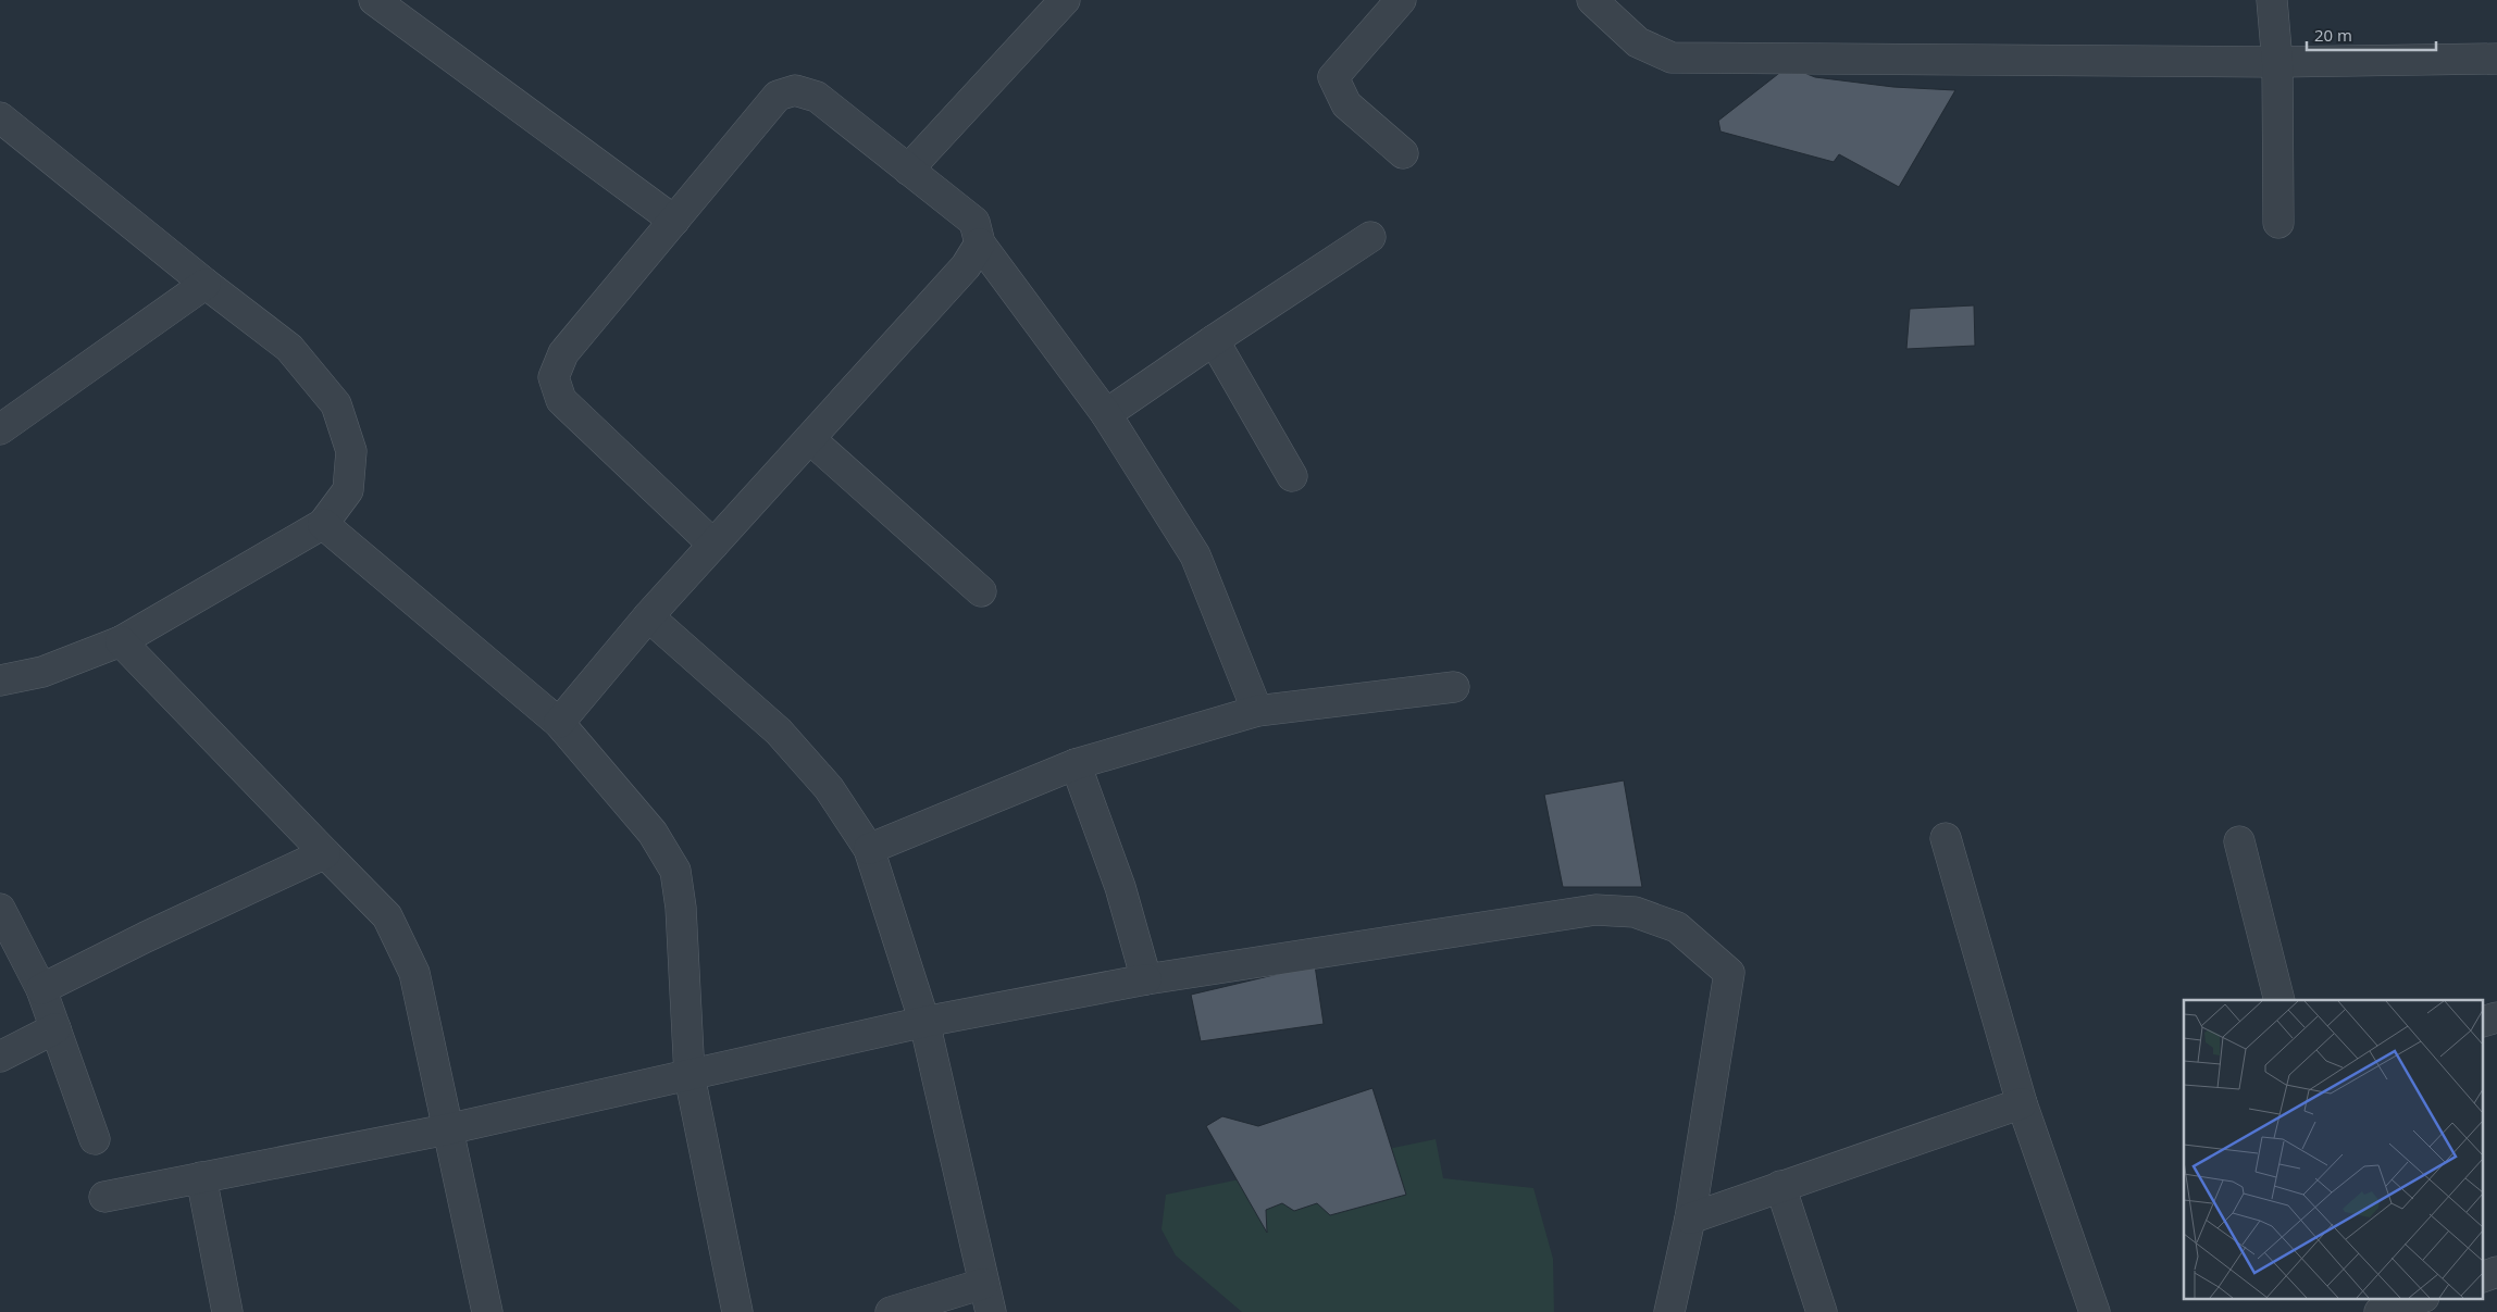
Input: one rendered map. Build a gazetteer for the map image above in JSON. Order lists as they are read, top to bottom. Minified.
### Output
{"scale_bar":"20 m"}
